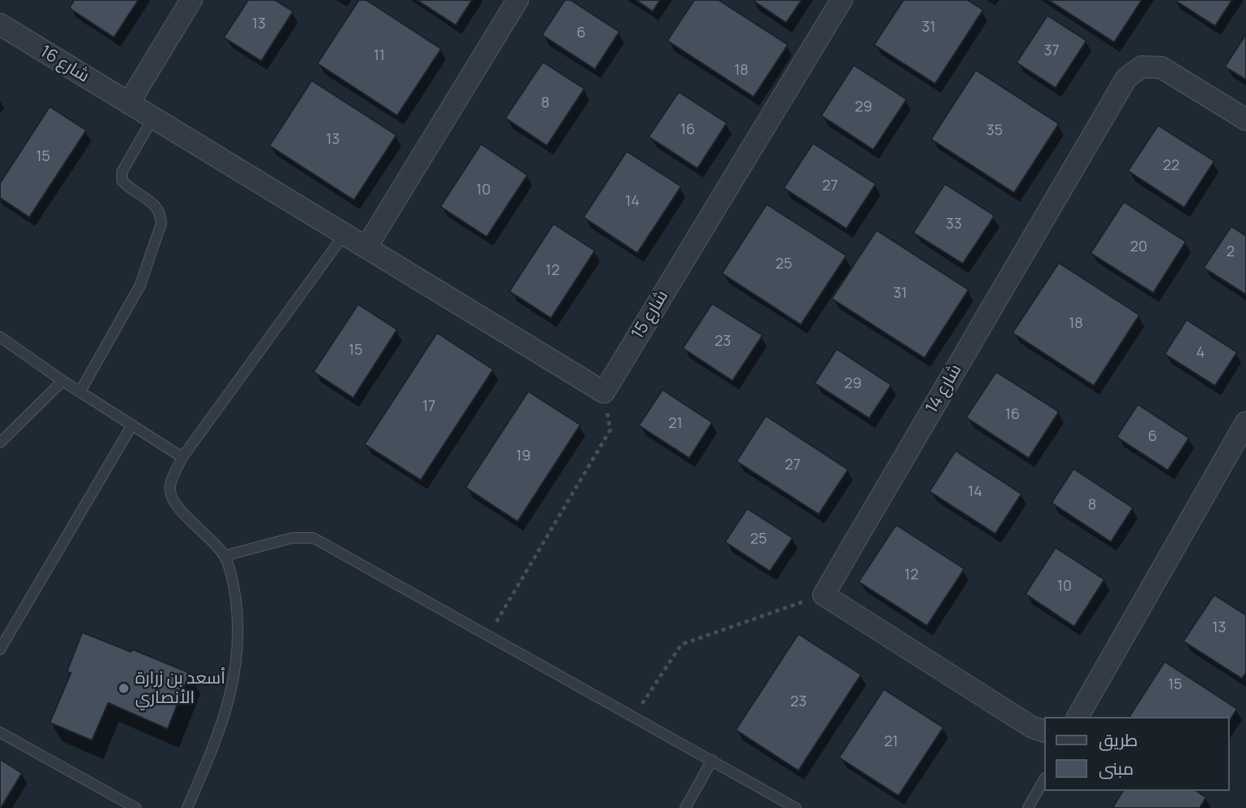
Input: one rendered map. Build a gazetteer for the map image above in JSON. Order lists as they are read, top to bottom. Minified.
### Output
{"streets":{"street":["شارع 16","شارع 15","شارع 14"]},"places":["أسعد بن زرارة الأنصاري"],"house_numbers":["13","31","6","37","11","18","8","29","16","35","13","15","22","27","10","14","33","20","2","25","12","31","18","23","15","4","29","17","16","21","6","19","27","14","8","25","12","10","13","15","23","21"],"legend":["طريق","مبنى"]}
